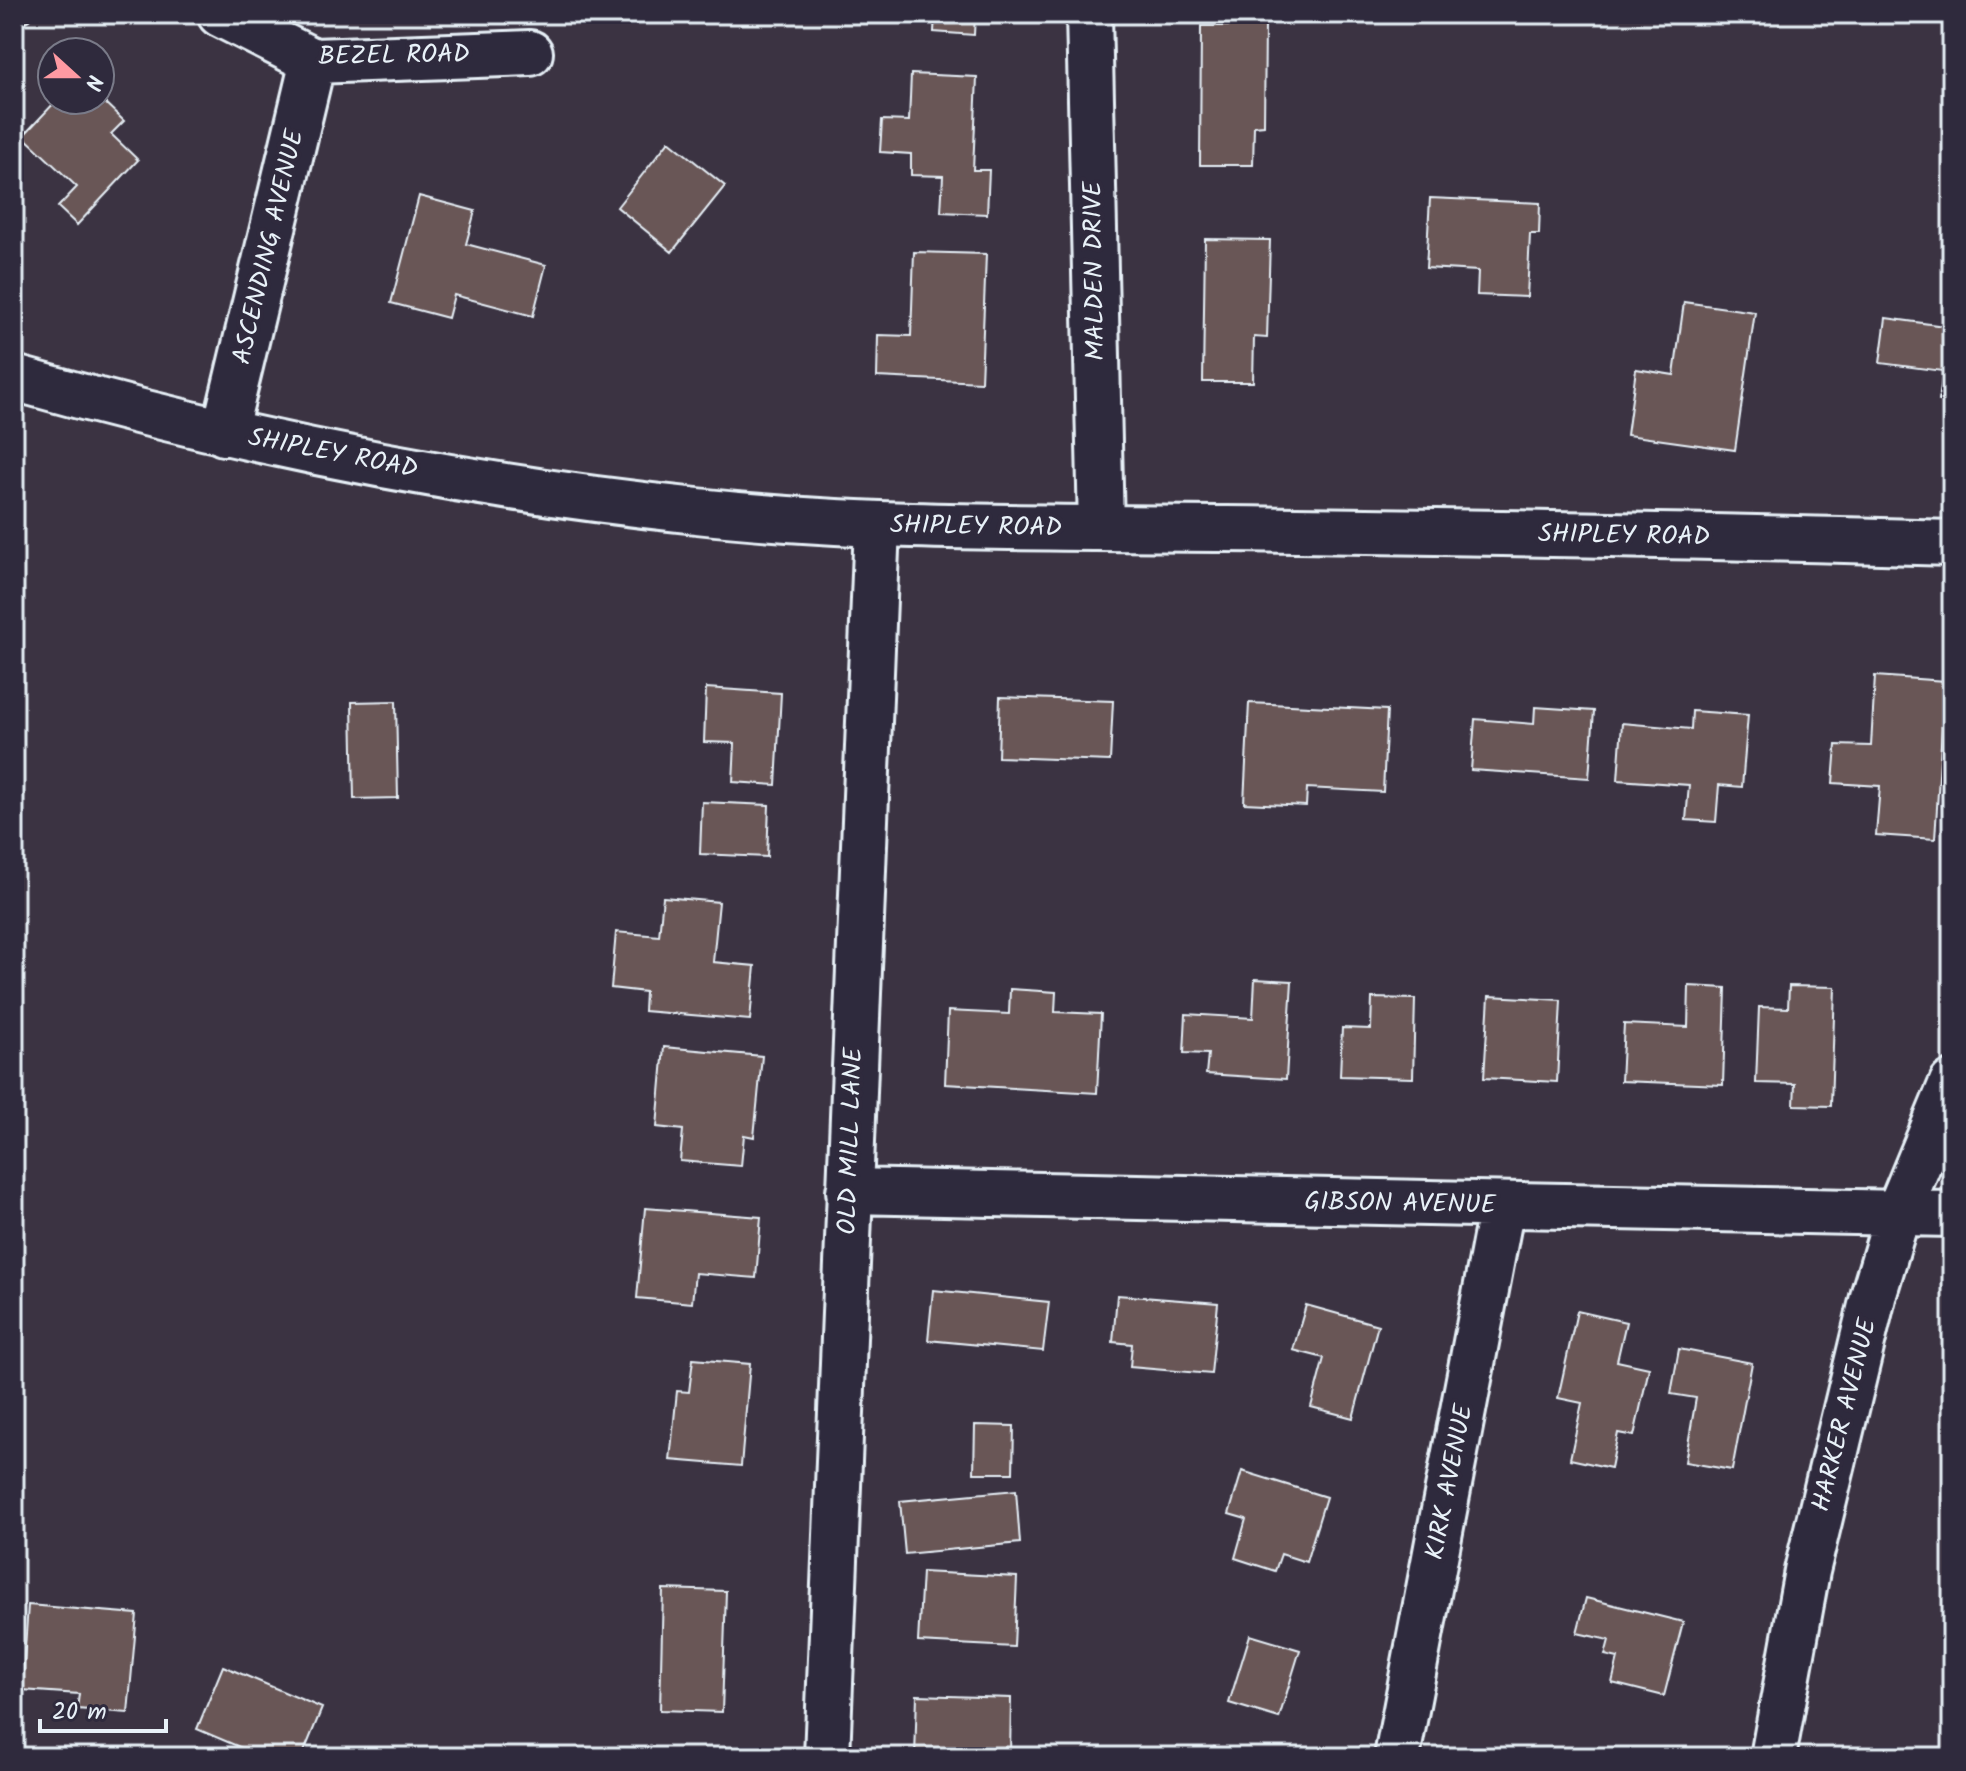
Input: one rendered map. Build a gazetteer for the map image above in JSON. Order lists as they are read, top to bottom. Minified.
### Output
{"streets":{"street":["BEZEL ROAD","ASCENDING AVENUE","MALDEN DRIVE","SHIPLEY ROAD","OLD MILL LANE","GIBSON AVENUE","HARKER AVENUE","KIRK AVENUE"]},"crossings":[["BEZEL ROAD","ASCENDING AVENUE"],["ASCENDING AVENUE","SHIPLEY ROAD"],["MALDEN DRIVE","SHIPLEY ROAD"],["SHIPLEY ROAD","OLD MILL LANE"],["OLD MILL LANE","GIBSON AVENUE"],["GIBSON AVENUE","HARKER AVENUE"],["GIBSON AVENUE","KIRK AVENUE"]],"scale_bar":"20 m","north":"right"}
